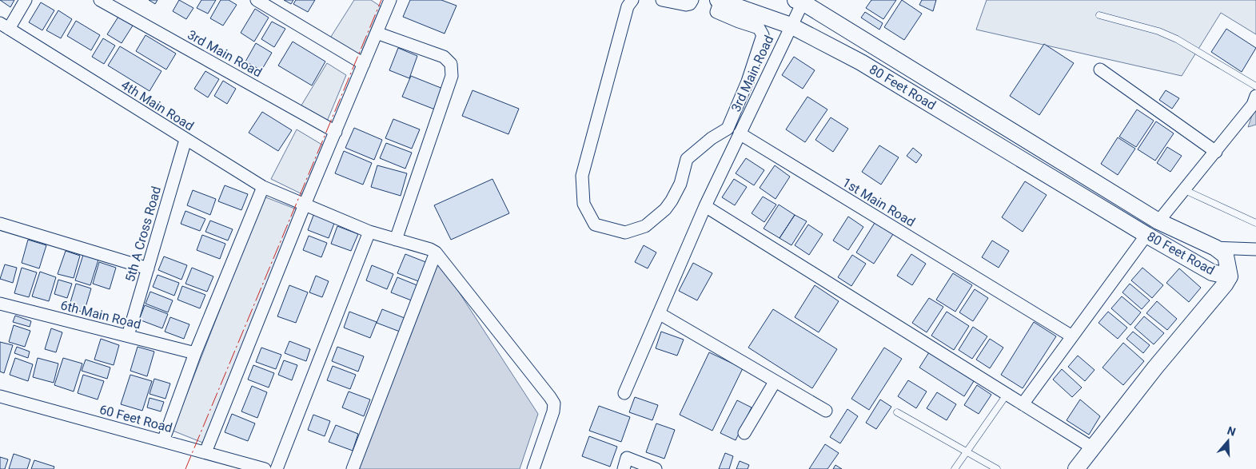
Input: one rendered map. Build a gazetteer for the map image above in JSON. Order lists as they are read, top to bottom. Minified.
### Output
{"streets":{"main road":["80 Feet Road"],"street":["3rd Main Road","4th Main Road","1st Main Road","5th A Cross Road","6th Main Road","60 Feet Road"]},"crossings":[["3rd Main Road","80 Feet Road"],["3rd Main Road","1st Main Road"],["4th Main Road","5th A Cross Road"],["5th A Cross Road","6th Main Road"]],"north":"top"}
